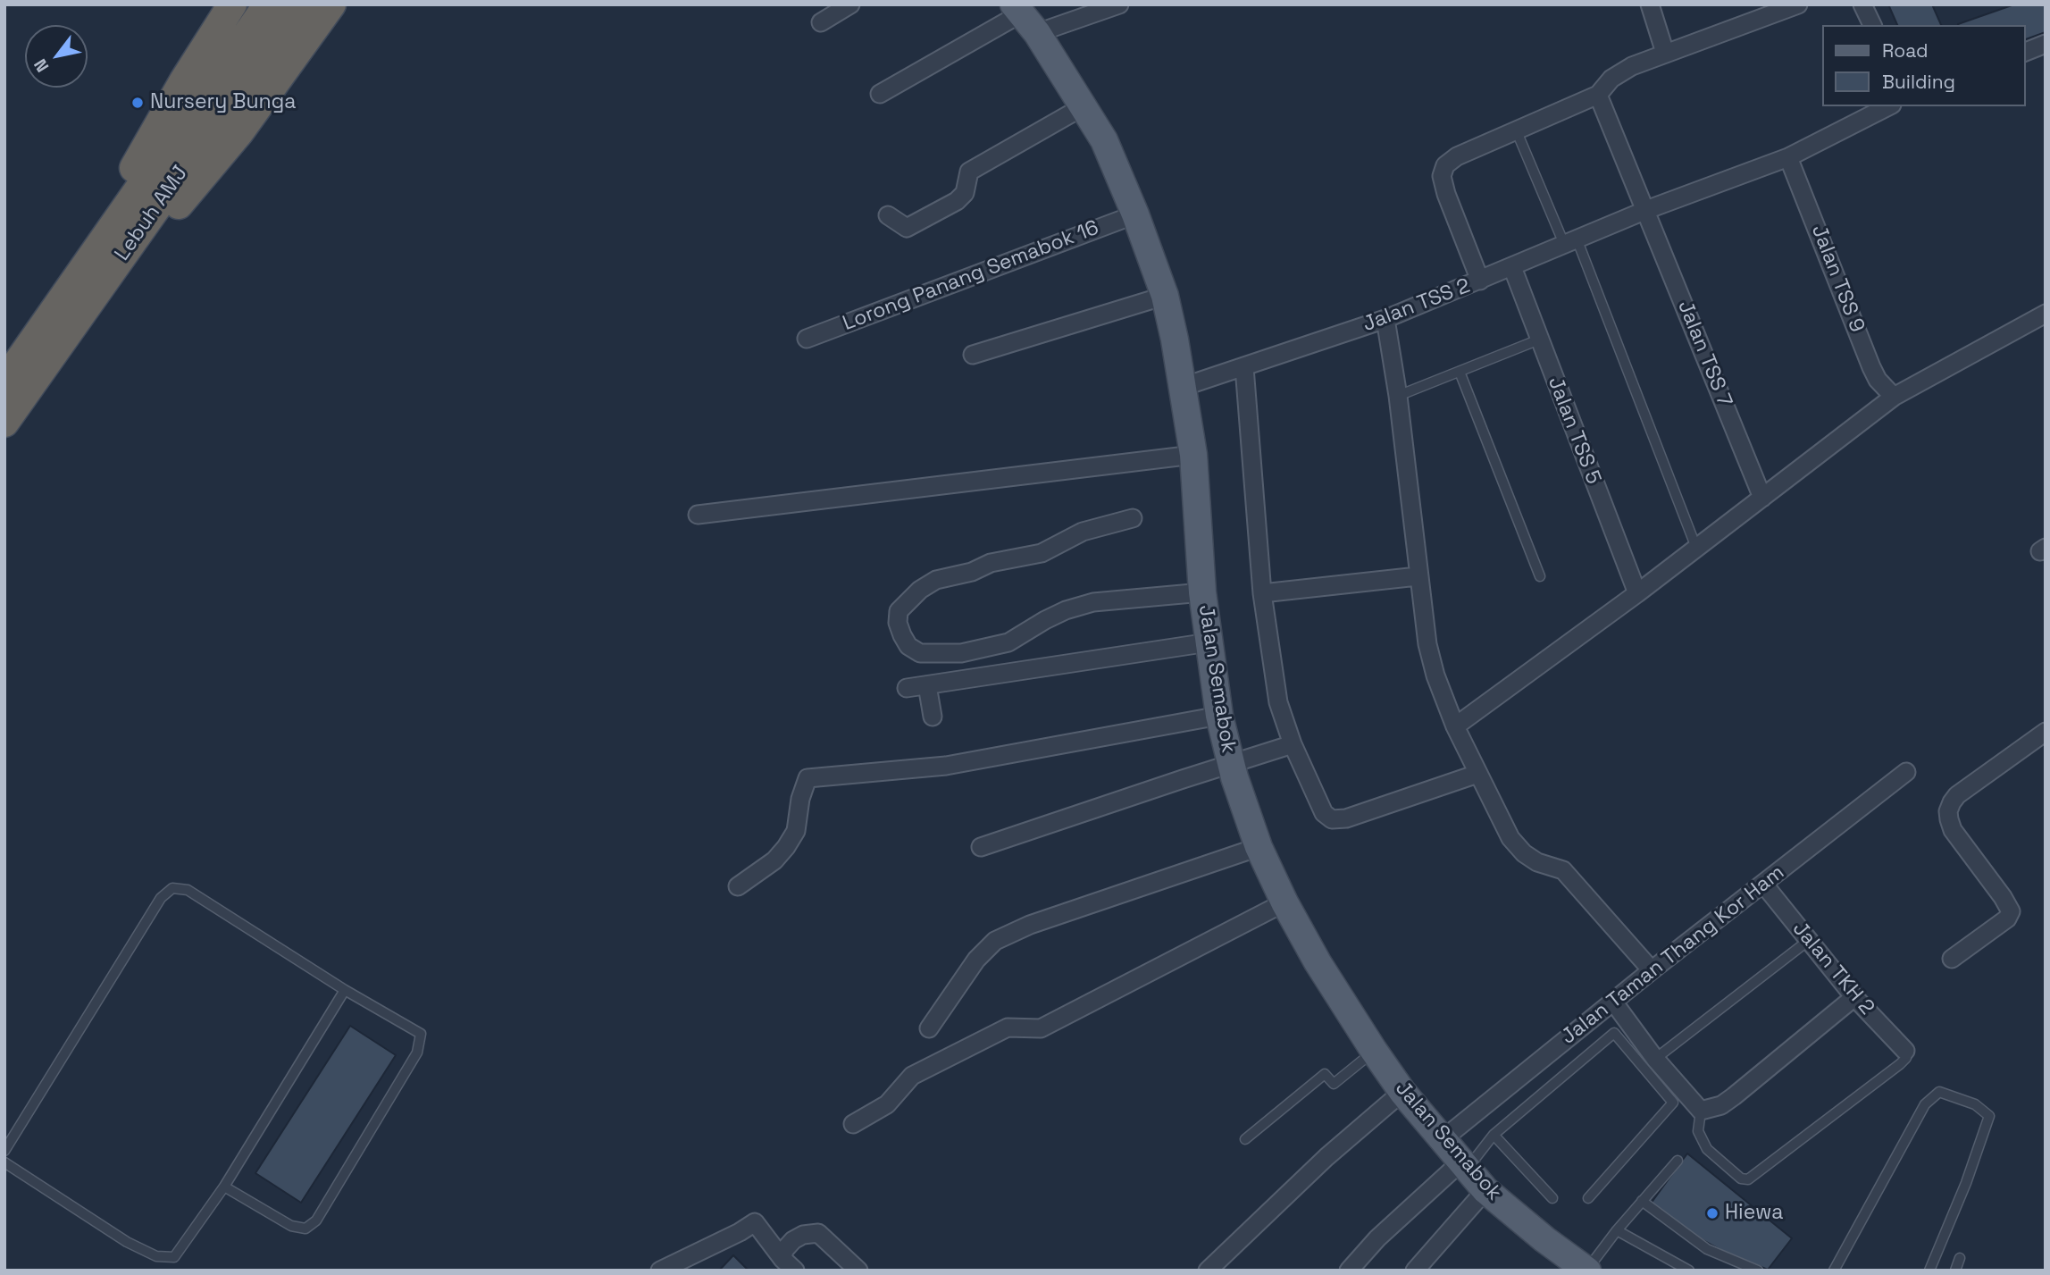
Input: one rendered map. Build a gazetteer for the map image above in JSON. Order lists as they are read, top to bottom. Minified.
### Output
{"streets":{"highway":["Lebuh AMJ"],"main road":["Jalan Semabok"],"street":["Lorong Panang Semabok 16","Jalan TSS 9","Jalan TSS 2","Jalan TSS 7","Jalan TSS 5","Jalan Taman Thang Kor Ham","Jalan TKH 2"]},"crossings":[["Lorong Panang Semabok 16","Jalan Semabok"],["Jalan TSS 9","Jalan TSS 2"],["Jalan TSS 2","Jalan TSS 7"],["Jalan TSS 2","Jalan TSS 5"],["Jalan TSS 2","Jalan Semabok"],["Jalan Semabok","Jalan Taman Thang Kor Ham"],["Jalan Taman Thang Kor Ham","Jalan TKH 2"]],"places":["Nursery Bunga","Hiewa"],"legend":["Road","Building"],"north":"bottom left"}
